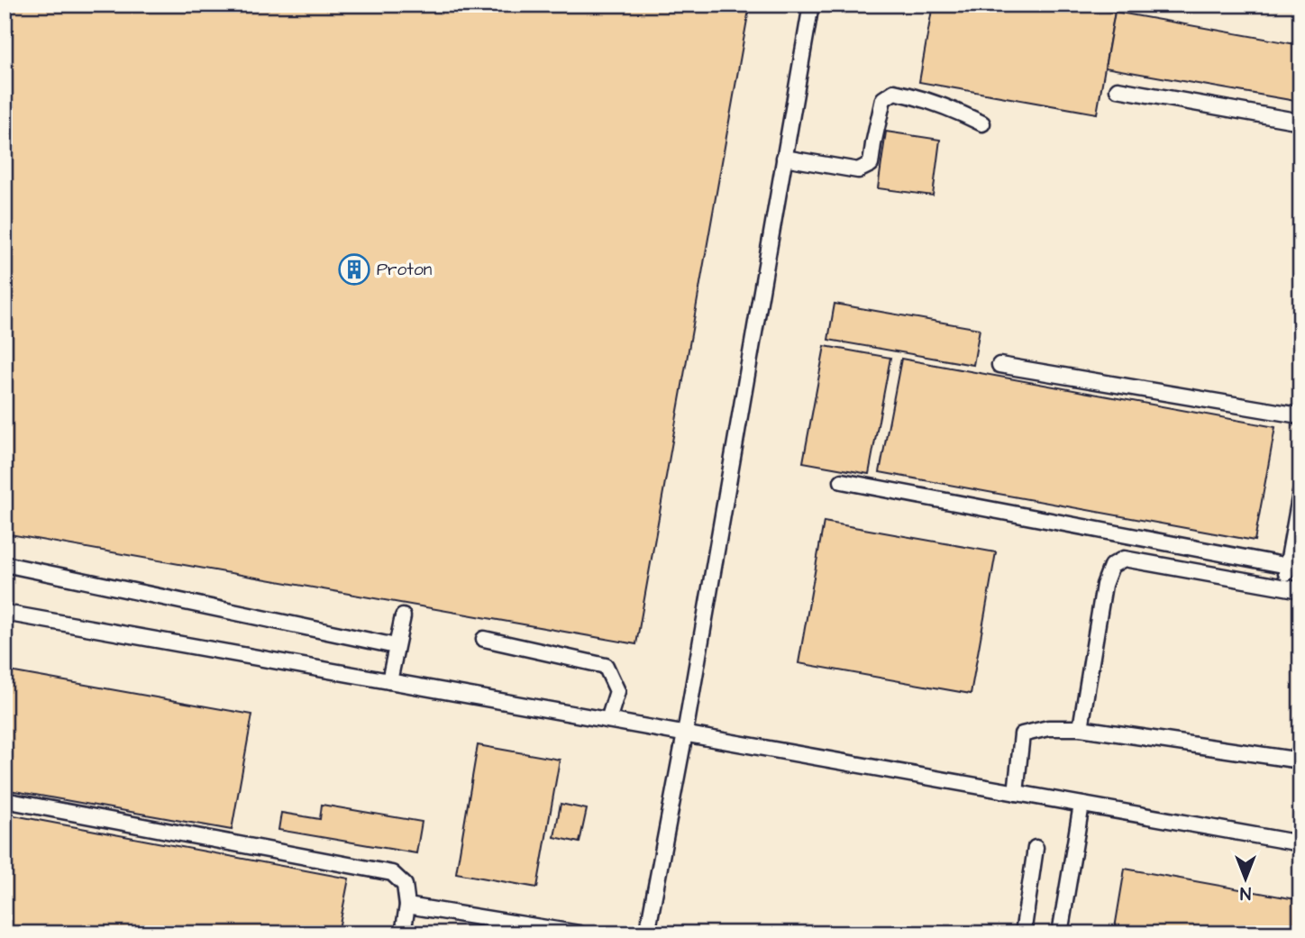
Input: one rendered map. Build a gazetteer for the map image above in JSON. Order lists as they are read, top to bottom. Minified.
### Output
{"places":{"building":["Proton"]},"north":"bottom"}
